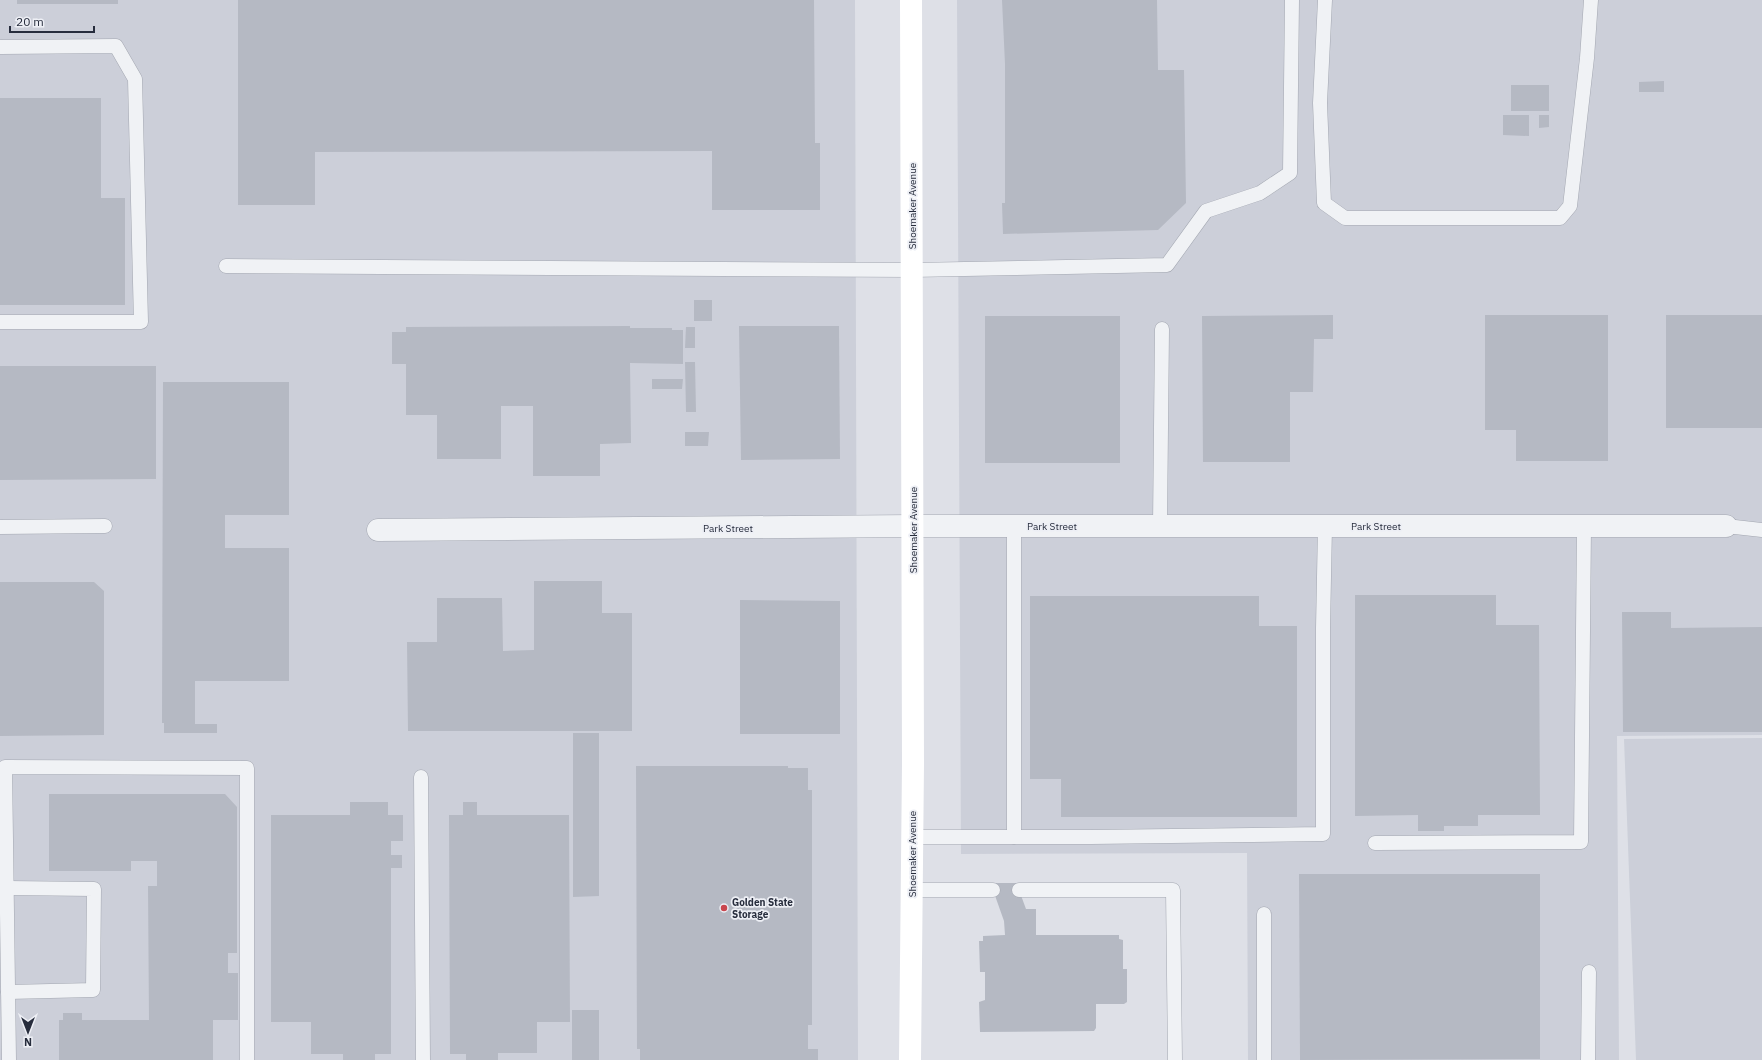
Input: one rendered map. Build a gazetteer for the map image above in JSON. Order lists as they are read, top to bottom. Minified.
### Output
{"streets":{"main road":["Shoemaker Avenue"],"street":["Park Street"]},"crossings":[["Shoemaker Avenue","Park Street"]],"places":["Golden State Storage"],"scale_bar":"20 m","north":"bottom"}
